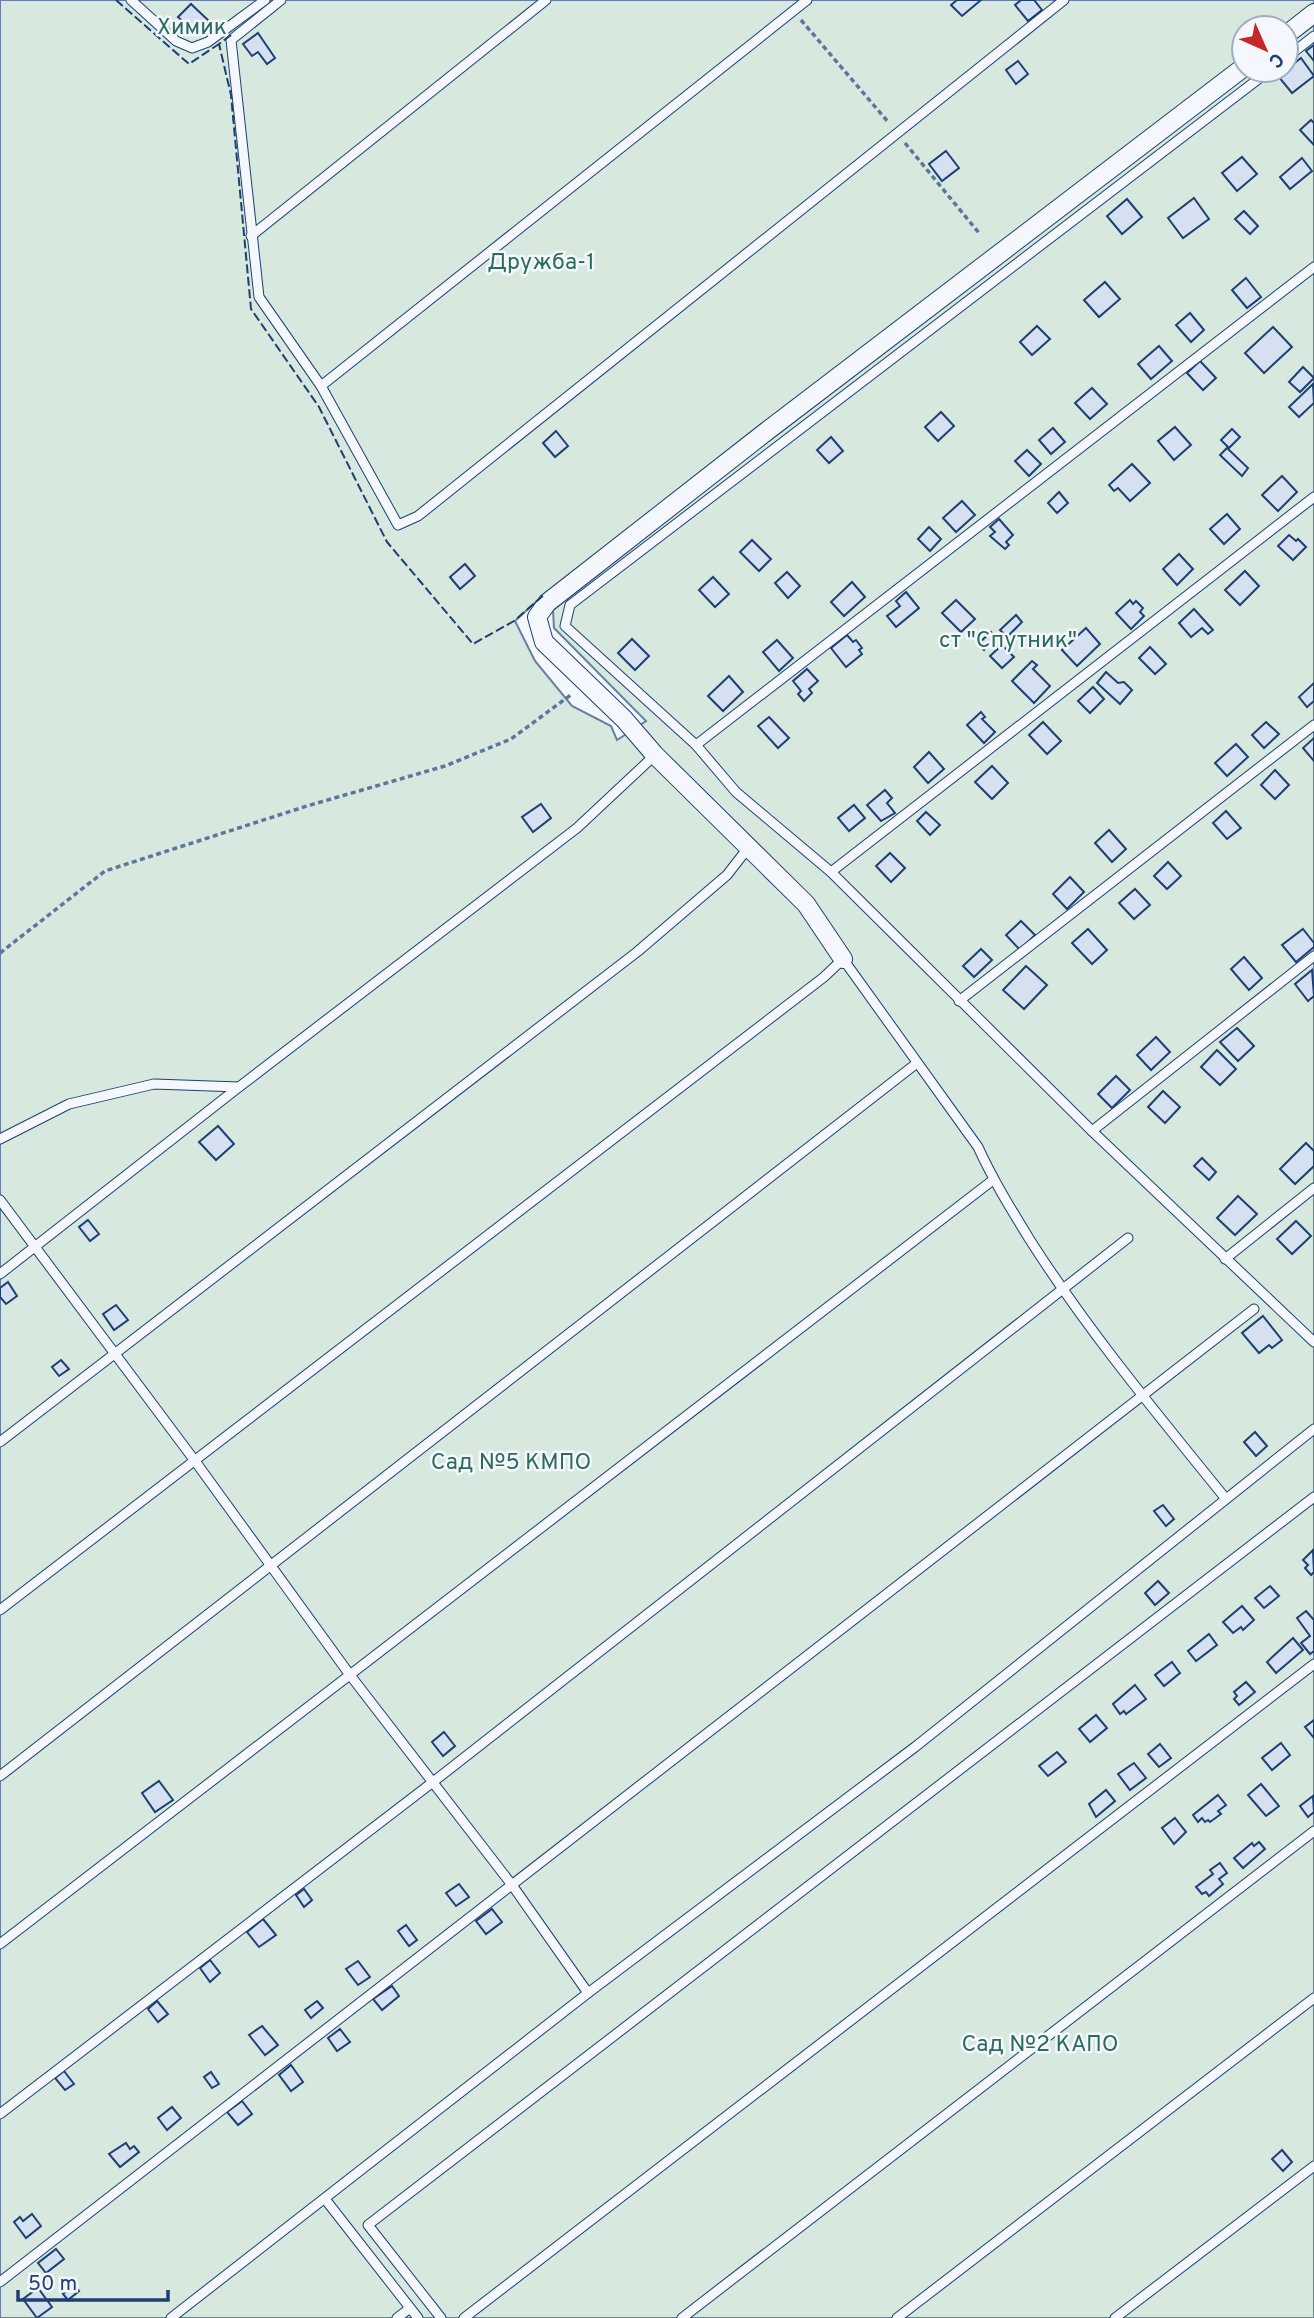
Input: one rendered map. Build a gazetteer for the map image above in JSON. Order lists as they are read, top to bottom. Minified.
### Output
{"parks":["Химик","Дружба-1","ст \"Спутник\"","Сад №5 КМПО","Сад №2 КАПО"],"scale_bar":"50 m","north":"bottom right"}
